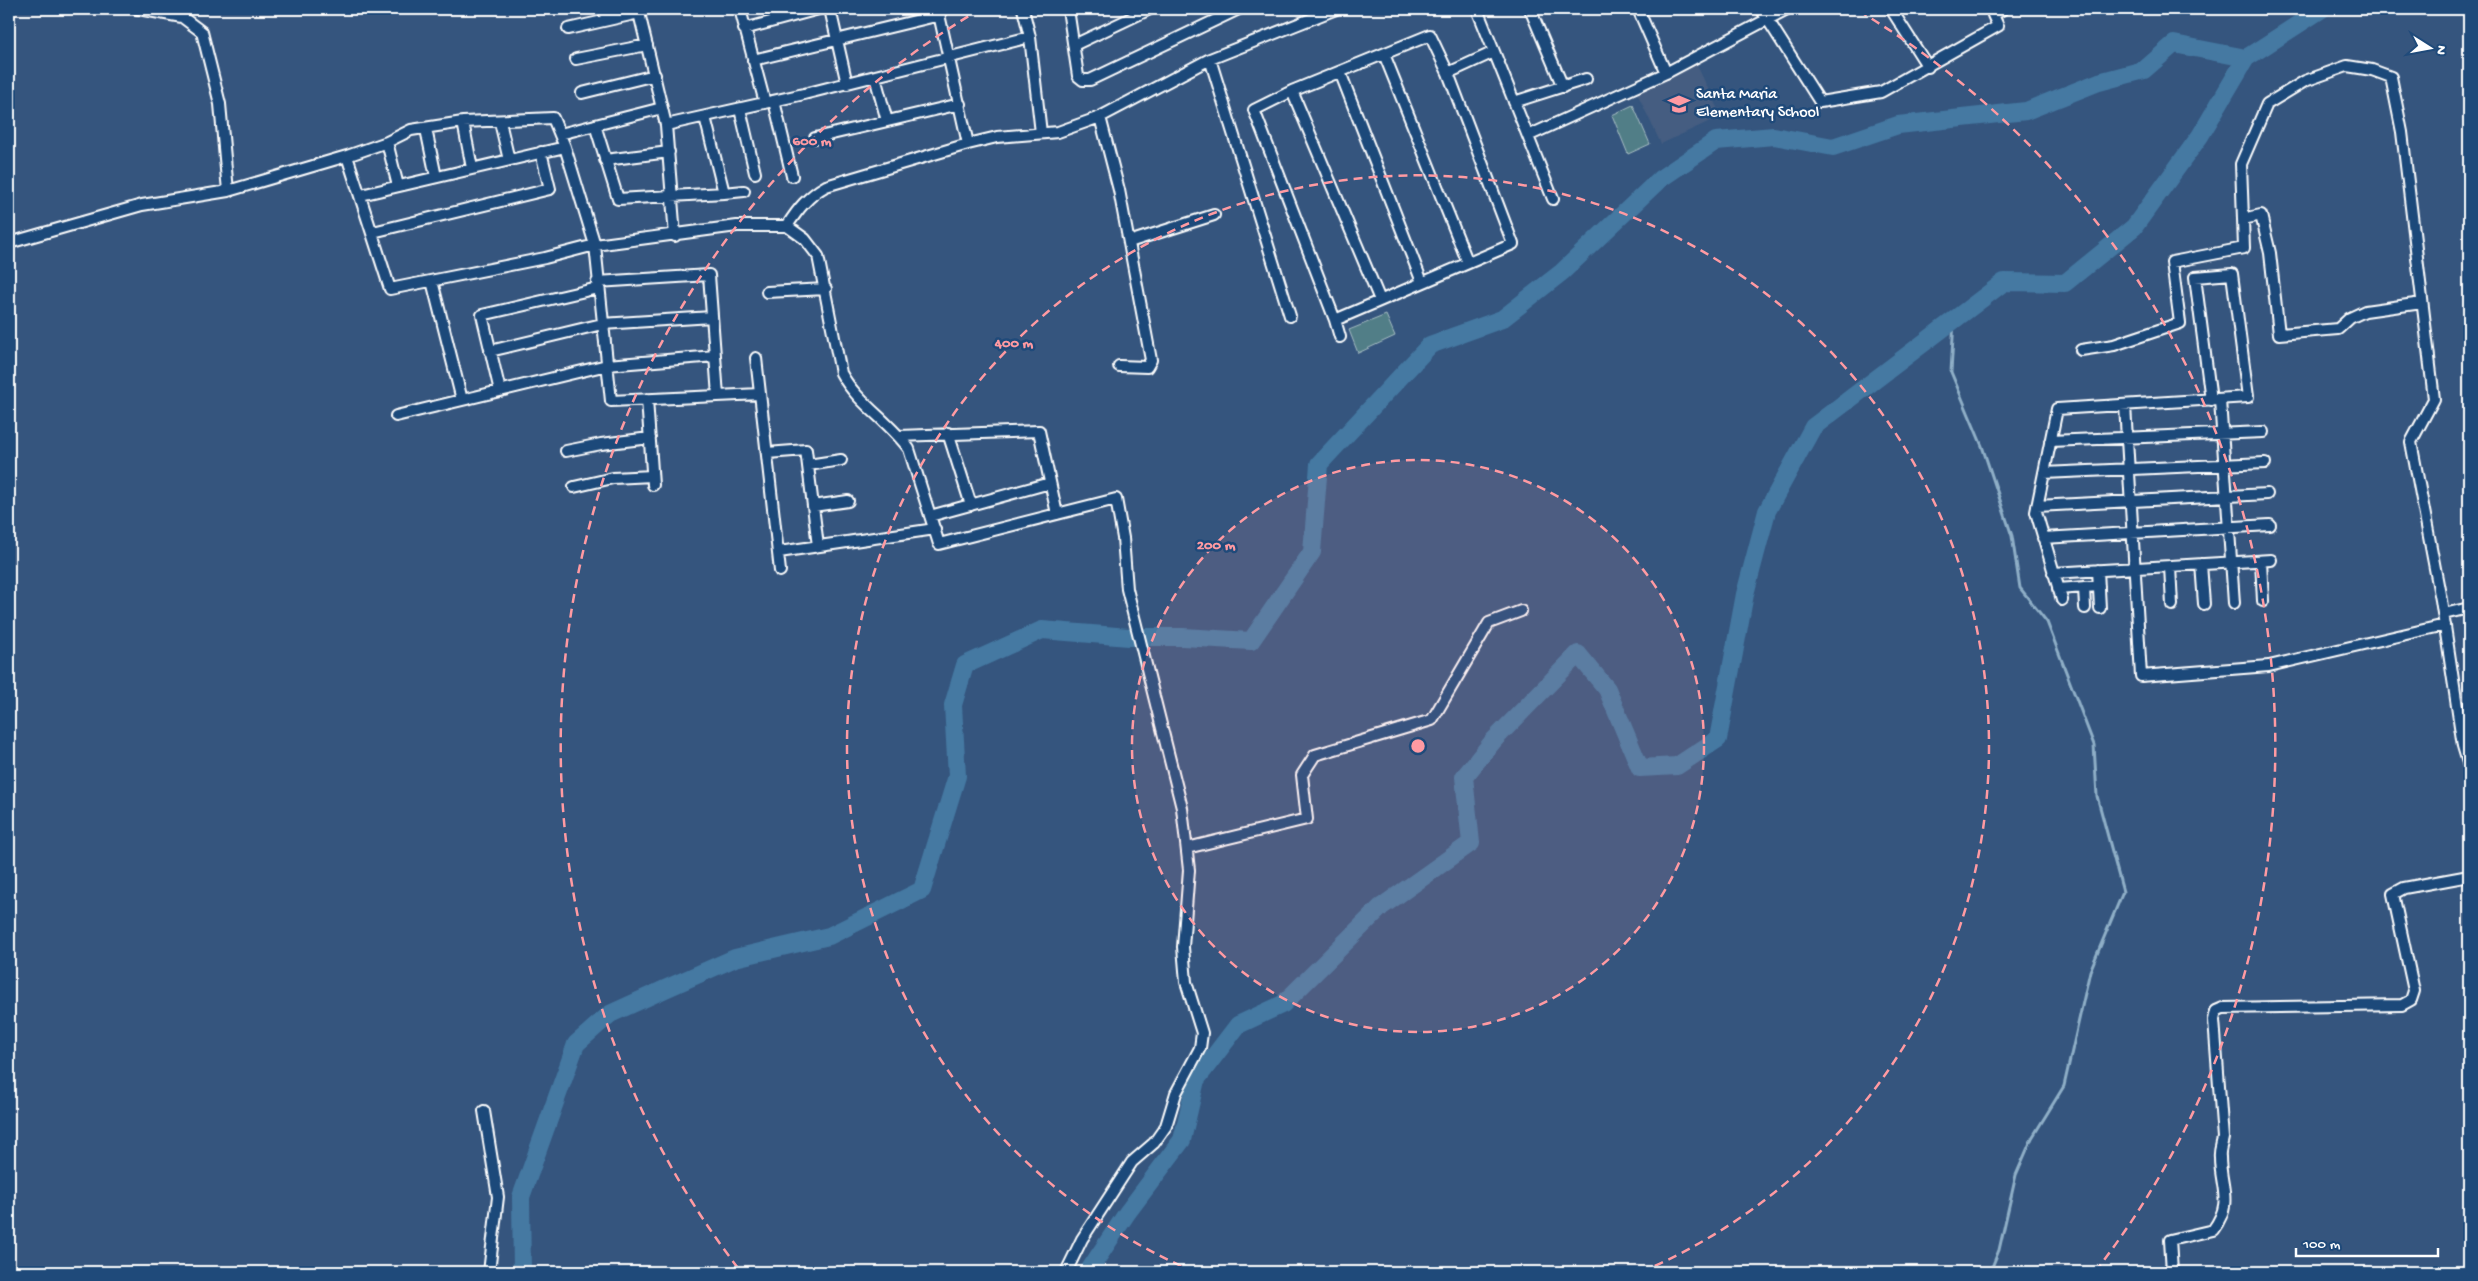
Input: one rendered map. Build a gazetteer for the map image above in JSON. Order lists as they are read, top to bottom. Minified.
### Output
{"places":{"school or university":["Santa Maria Elementary School"]},"scale_bar":"100 m","north":"right","rings":["600 m","400 m","200 m"]}
